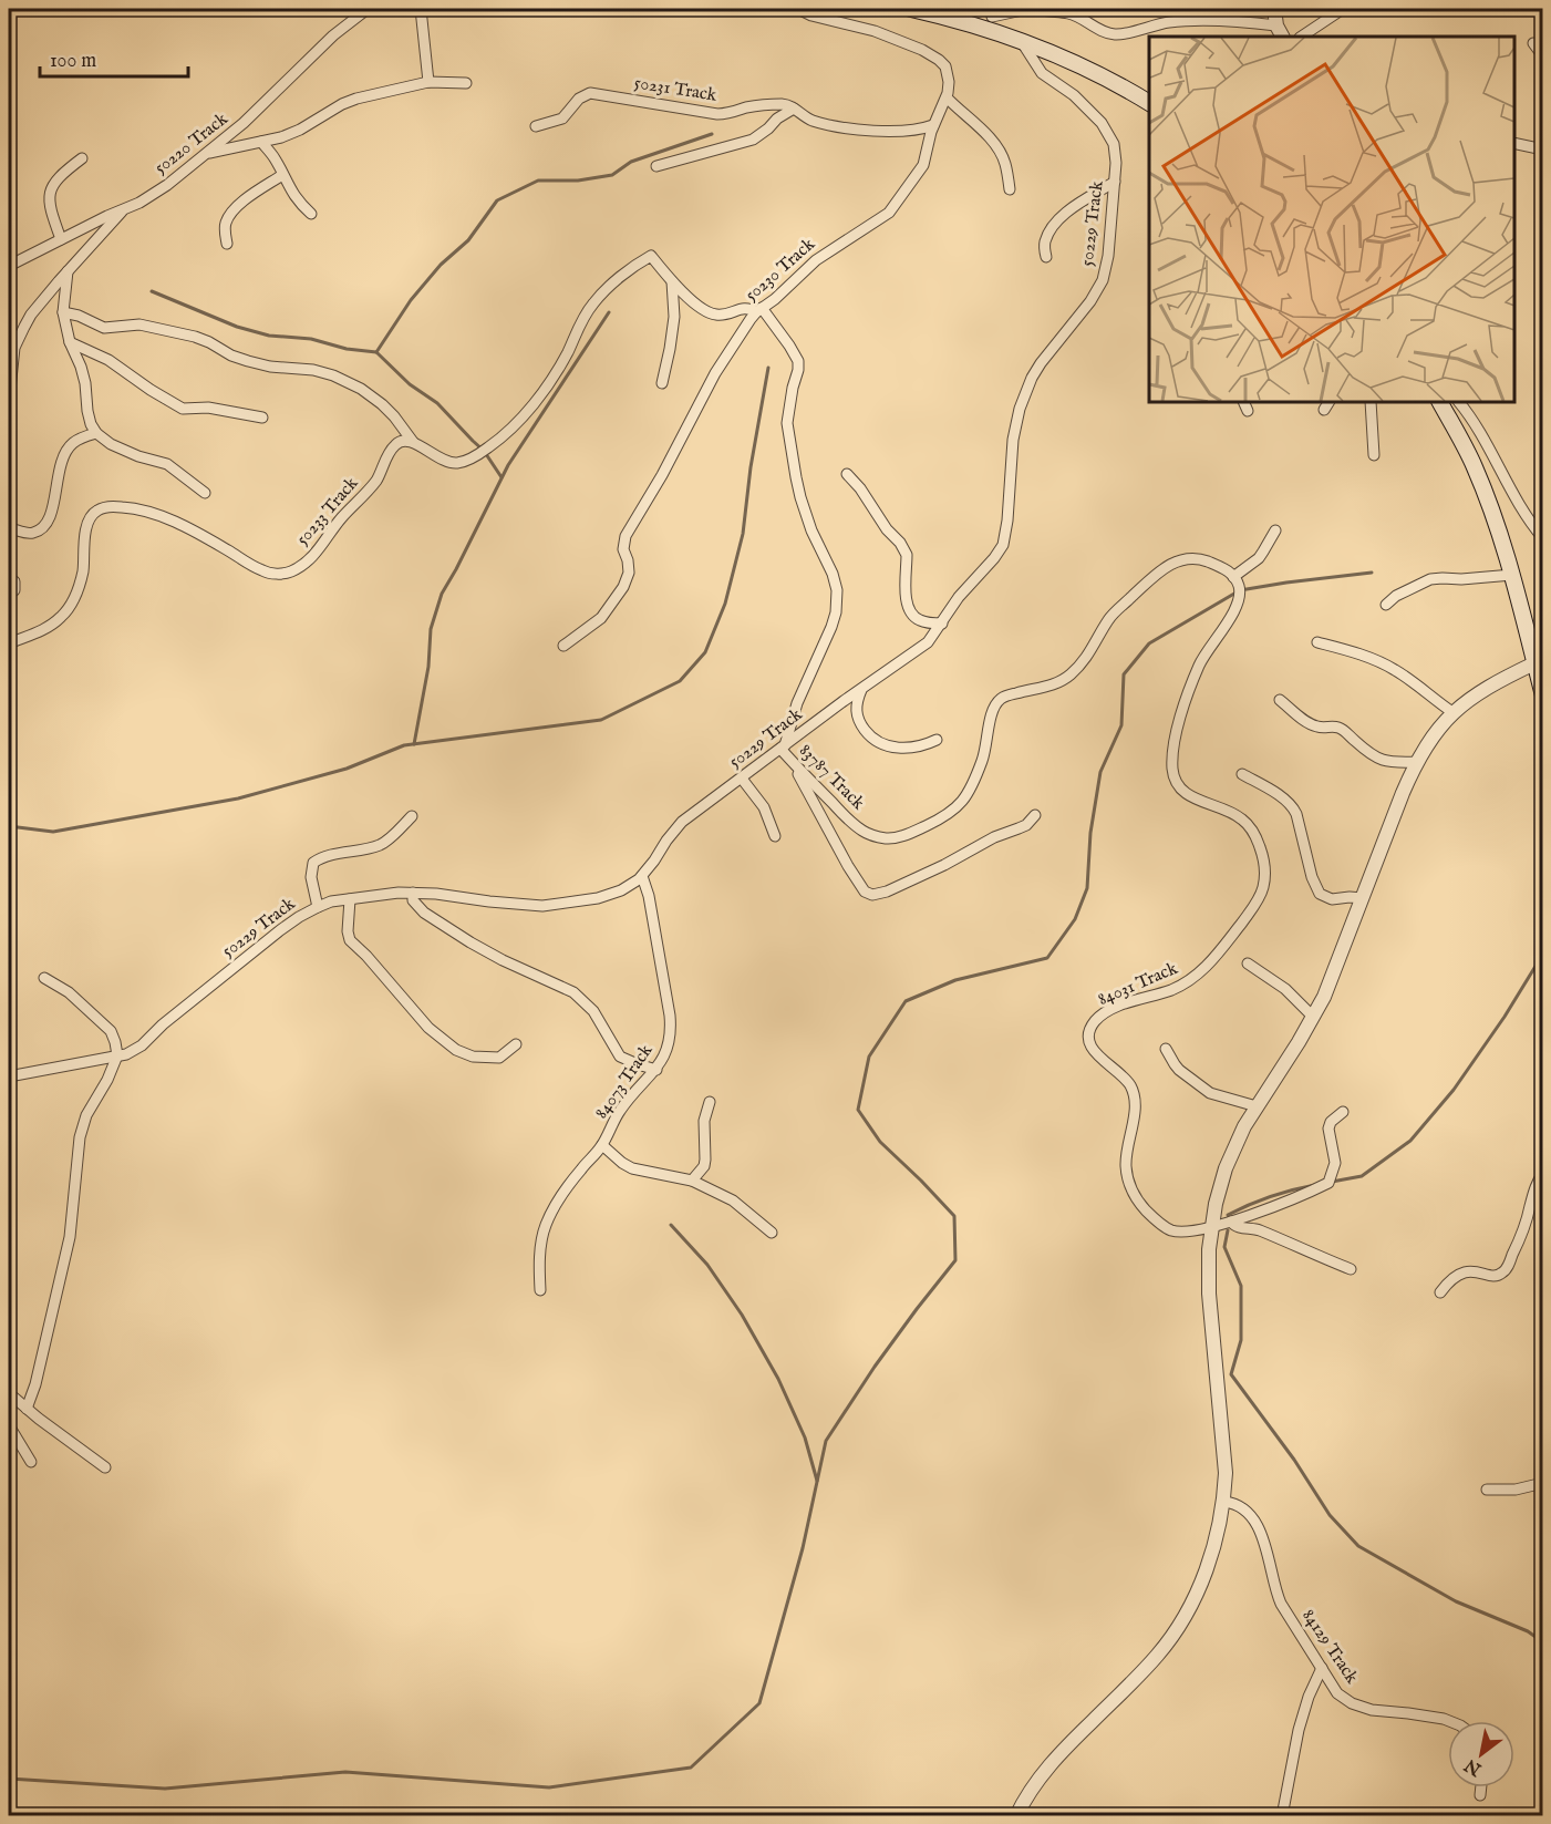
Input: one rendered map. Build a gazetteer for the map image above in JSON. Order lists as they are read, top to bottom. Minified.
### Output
{"streets":{"street":["50231 Track","50220 Track","50229 Track","50230 Track","50233 Track","83787 Track","84031 Track","84073 Track","84129 Track"]},"crossings":[["50231 Track","50230 Track"],["50229 Track","83787 Track"],["50229 Track","84073 Track"],["83787 Track","84031 Track"]],"scale_bar":"100 m","north":"bottom left"}
